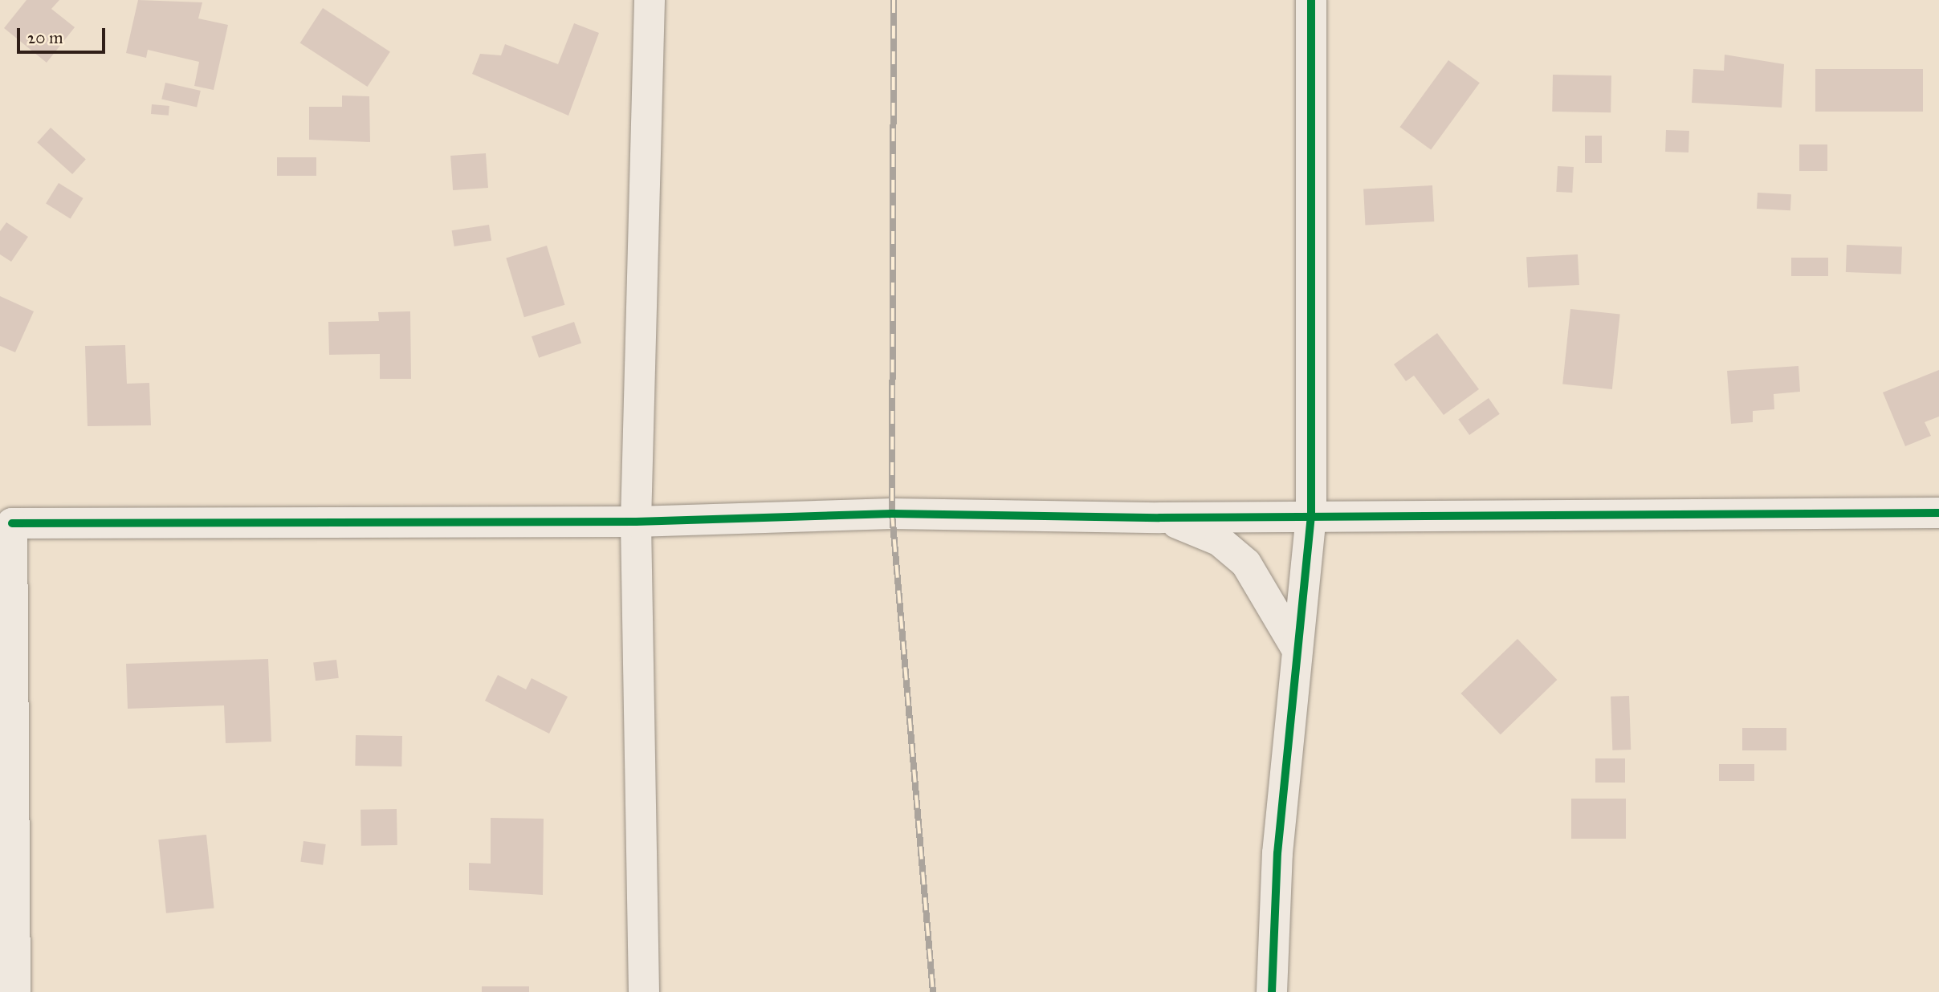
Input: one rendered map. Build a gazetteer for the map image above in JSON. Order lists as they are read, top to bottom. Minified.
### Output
{"scale_bar":"20 m"}
